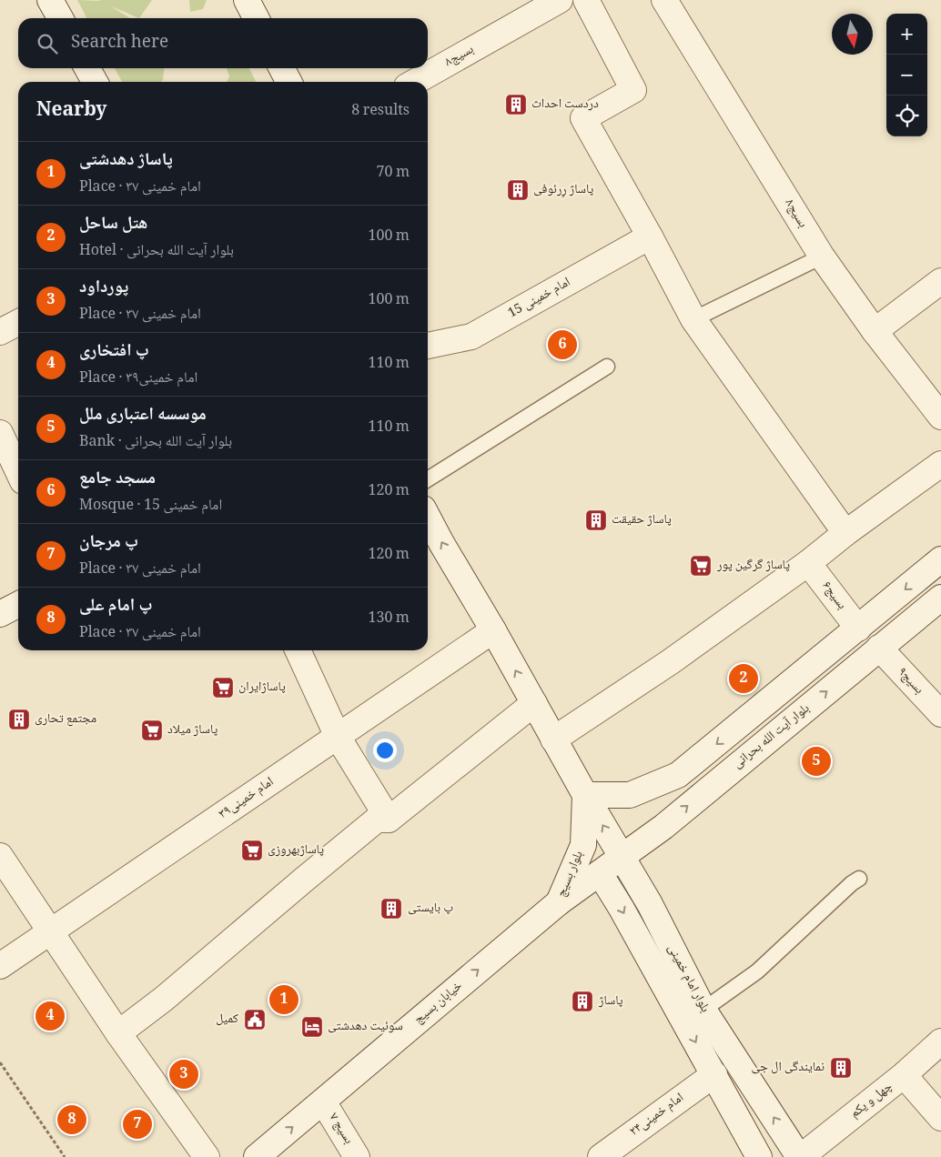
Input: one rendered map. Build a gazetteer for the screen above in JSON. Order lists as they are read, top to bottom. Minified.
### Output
{"streets":{"street":["بسیج۸","امام خمینی 15","بسیج۶","بسیج۹","بلوار آیت الله بحرانی","امام خمینی۳۹","بلوار بسیج","بلوار امام خمینی","خیابان بسیج","چهل و یکم","امام خمینی۲۴","بسیج ۷"]},"crossings":[["بسیج۹","بلوار آیت الله بحرانی"],["بلوار آیت الله بحرانی","بلوار بسیج"],["بلوار آیت الله بحرانی","بلوار امام خمینی"],["امام خمینی۳۹","بلوار امام خمینی"],["بلوار بسیج","بلوار امام خمینی"],["بلوار بسیج","خیابان بسیج"],["بلوار امام خمینی","چهل و یکم"],["بلوار امام خمینی","امام خمینی۲۴"],["خیابان بسیج","بسیج ۷"]],"places":{"building":["دردست احداث","پاساژ رِرئوفی","پاساژ حقیقت","مجتمع تحاری","پ بایستی","پاساژ","نمایندگی ال جی"],"supermarket":["پاساژ گرگین پور","پاساژایران","پاساژ میلاد","پاساژبهروزی"],"public building":["کمیل"],"hotel":["سوئیت دهدشتی"]},"north":"bottom","page":{"map_buttons":["+","−"],"search":"Search here","heading":["Nearby","8 results"],"list":[{"mark":"1","name":"پاساژ دهدشتی","note":"Place · امام خمینی ۳۷","value":"70 m"},{"mark":"2","name":"هتل ساحل","note":"Hotel · بلوار آیت الله بحرانی","value":"100 m"},{"mark":"3","name":"پورداود","note":"Place · امام خمینی ۳۷","value":"100 m"},{"mark":"4","name":"پ افتخاری","note":"Place · امام خمینی۳۹","value":"110 m"},{"mark":"5","name":"موسسه اعتباری ملل","note":"Bank · بلوار آیت الله بحرانی","value":"110 m"},{"mark":"6","name":"مسجد جامع","note":"Mosque · امام خمینی 15","value":"120 m"},{"mark":"7","name":"پ مرجان","note":"Place · امام خمینی ۳۷","value":"120 m"},{"mark":"8","name":"پ امام علی","note":"Place · امام خمینی ۳۷","value":"130 m"}],"pins":["6","2","5","1","4","3","8","7"]}}
